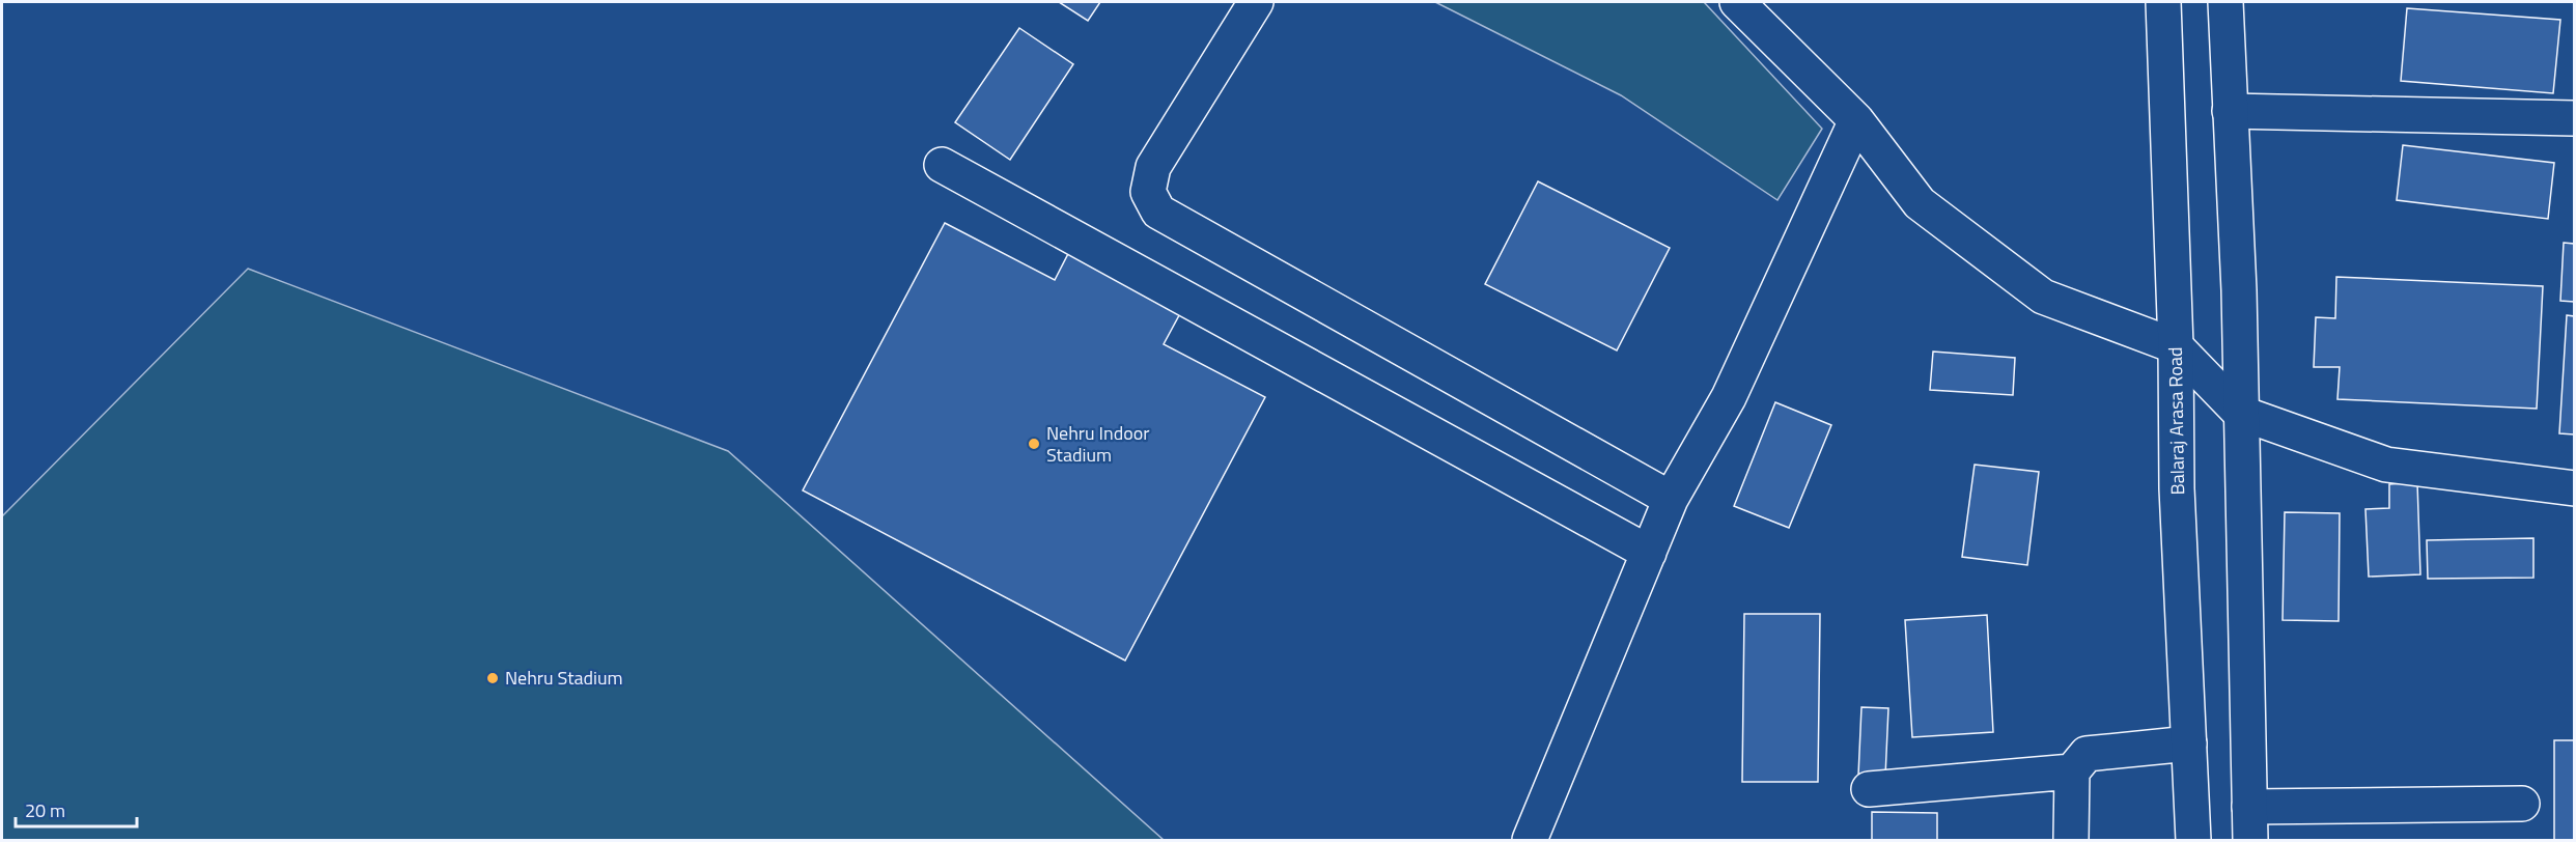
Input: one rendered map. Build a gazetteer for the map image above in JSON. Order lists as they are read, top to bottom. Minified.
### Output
{"streets":{"street":["Balaraj Arasa Road"]},"places":["Nehru Indoor Stadium","Nehru Stadium"],"scale_bar":"20 m"}
